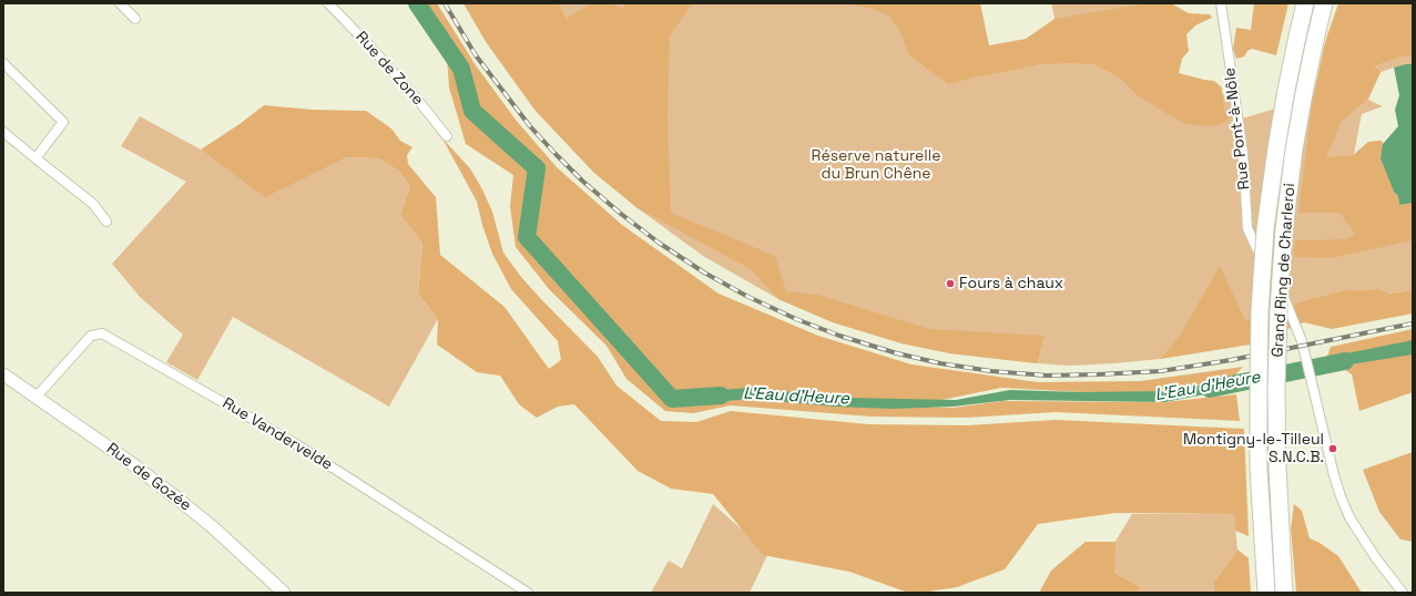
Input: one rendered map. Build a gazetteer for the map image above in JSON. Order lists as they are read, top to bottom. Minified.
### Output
{"streets":{"highway":["Grand Ring de Charleroi"],"main road":["Rue de Gozée"],"street":["Rue de Zone","Rue Pont-à-Nôle","Rue Vandervelde"]},"crossings":[["Rue Vandervelde","Rue de Gozée"]],"water":["L'Eau d'Heure"],"parks":["Réserve naturelle du Brun Chêne"],"places":["Fours à chaux","Montigny-le-Tilleul S.N.C.B."]}
